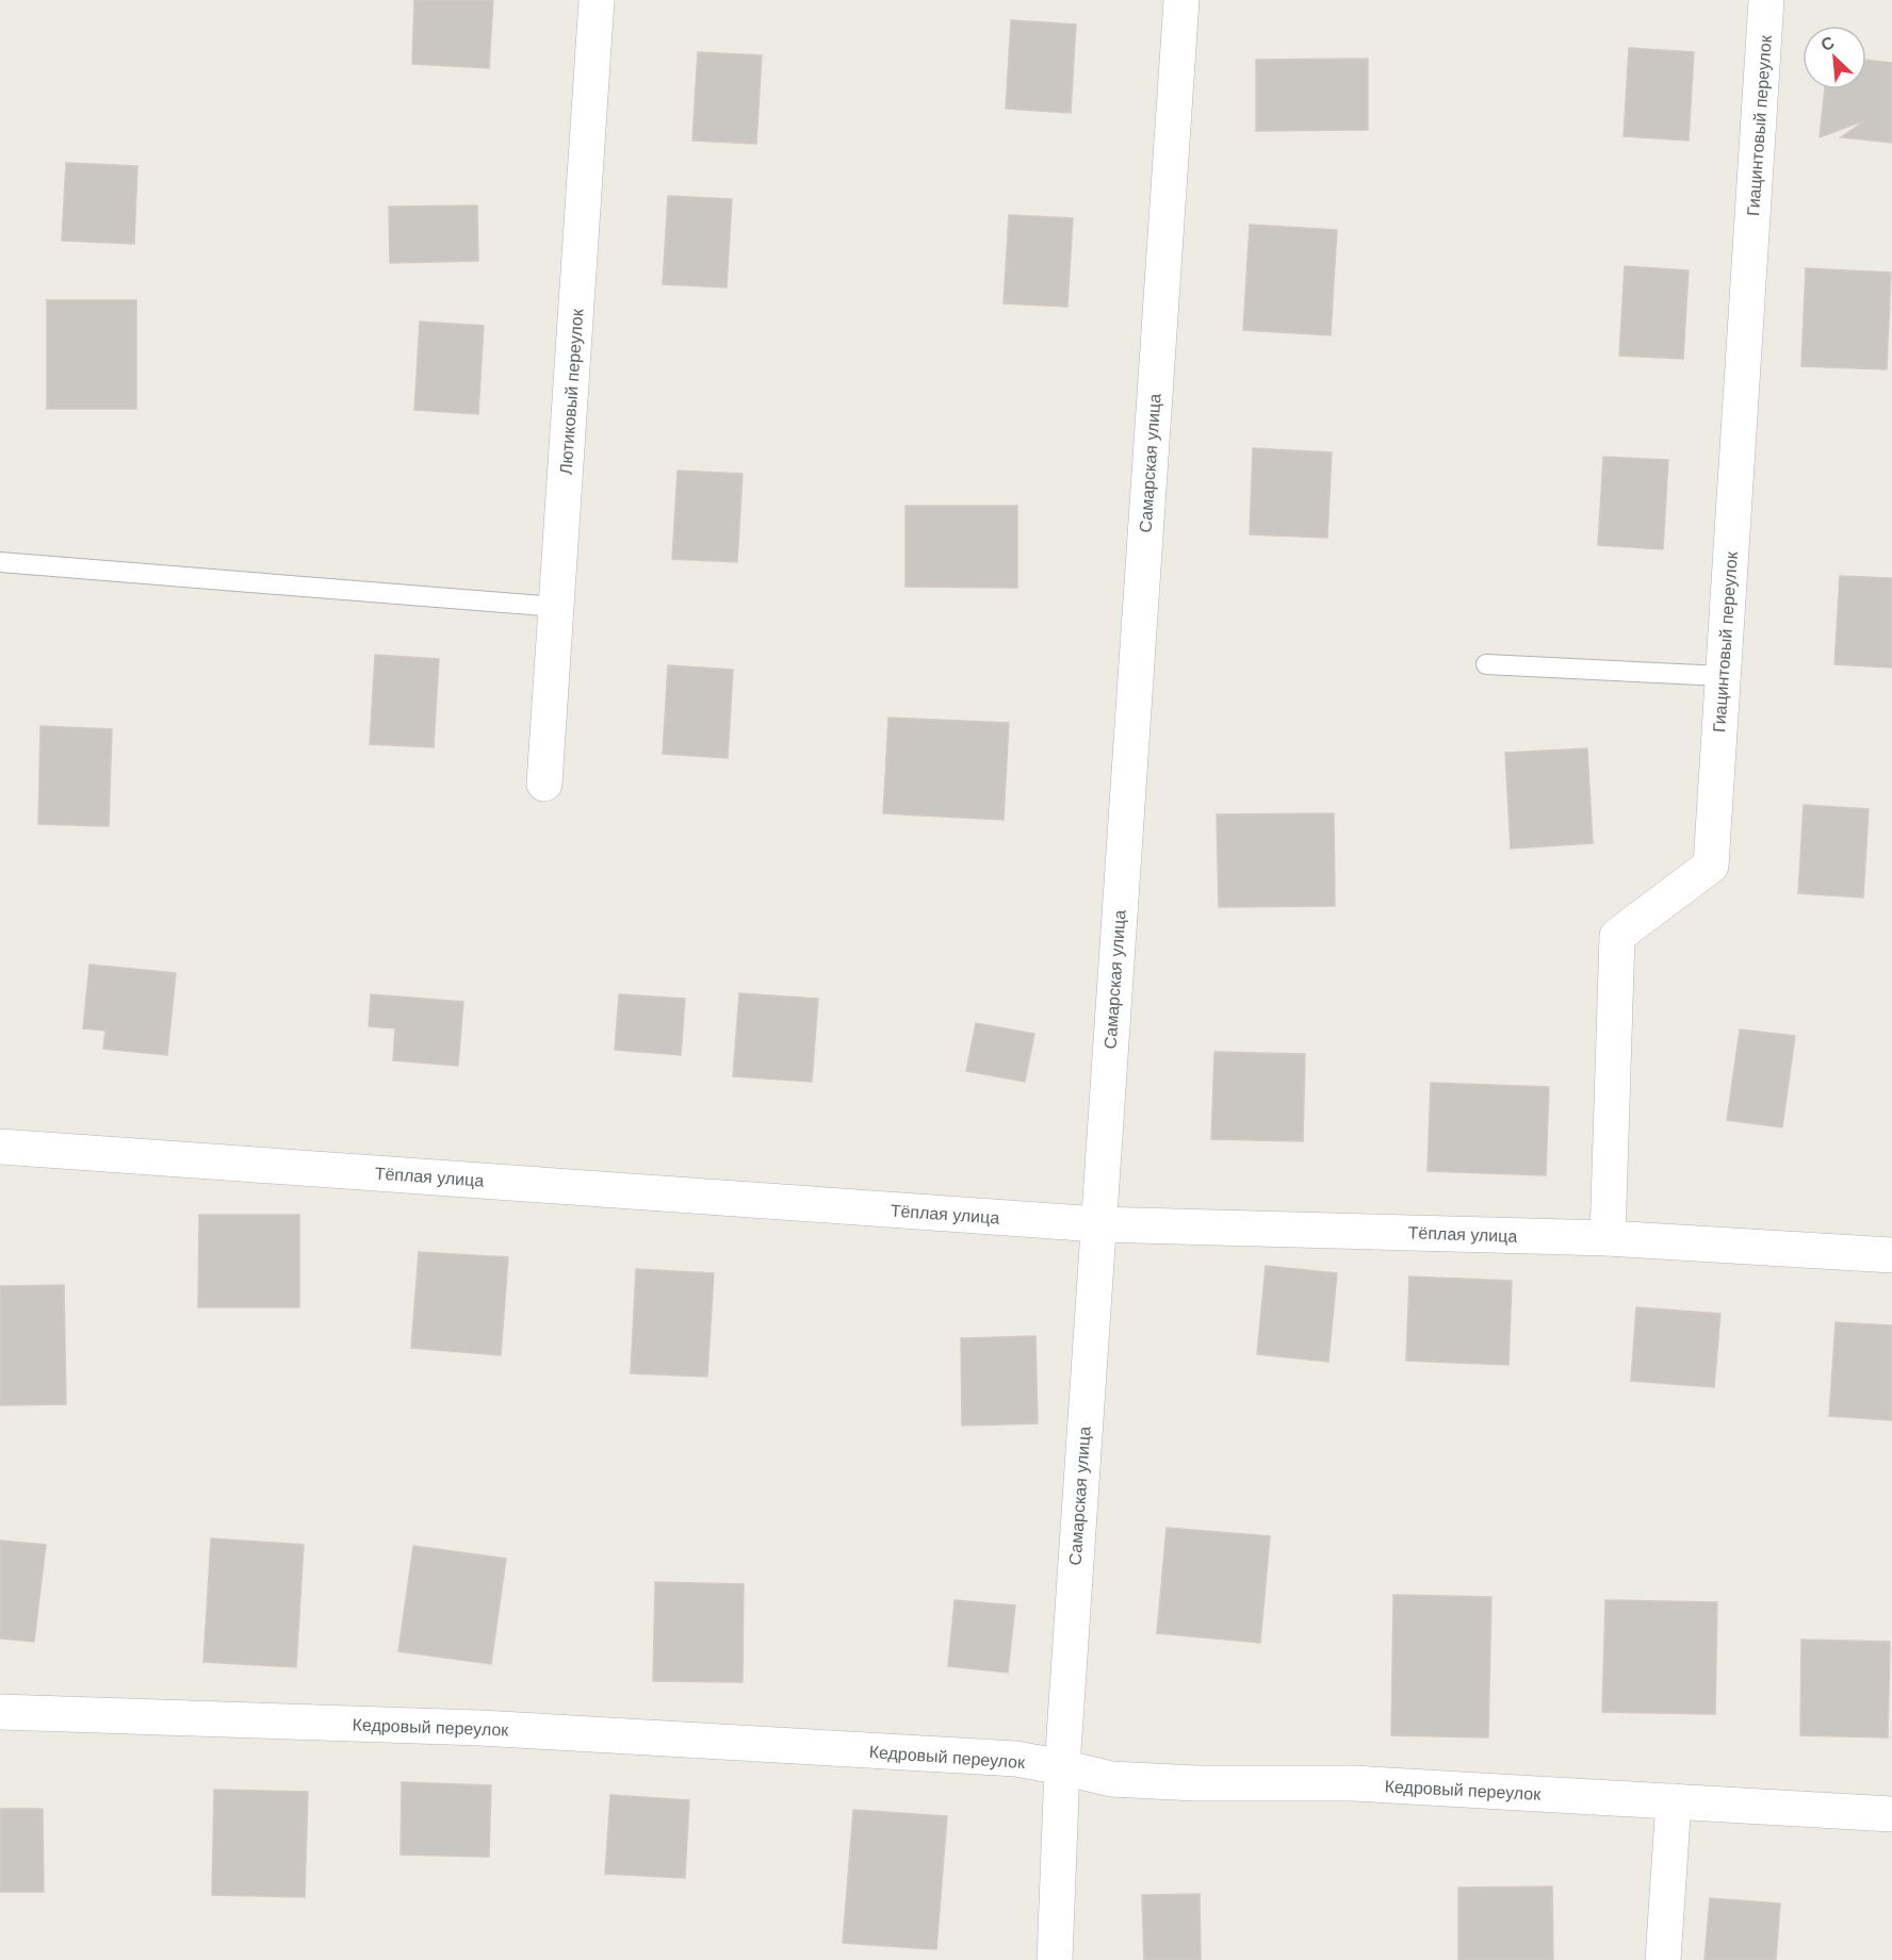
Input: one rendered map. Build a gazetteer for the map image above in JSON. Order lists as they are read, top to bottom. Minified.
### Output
{"streets":{"street":["Гиацинтовый переулок","Лютиковый переулок","Самарская улица","Тёплая улица","Кедровый переулок"]},"crossings":[["Гиацинтовый переулок","Тёплая улица"],["Самарская улица","Тёплая улица"],["Самарская улица","Кедровый переулок"]],"north":"top left"}
